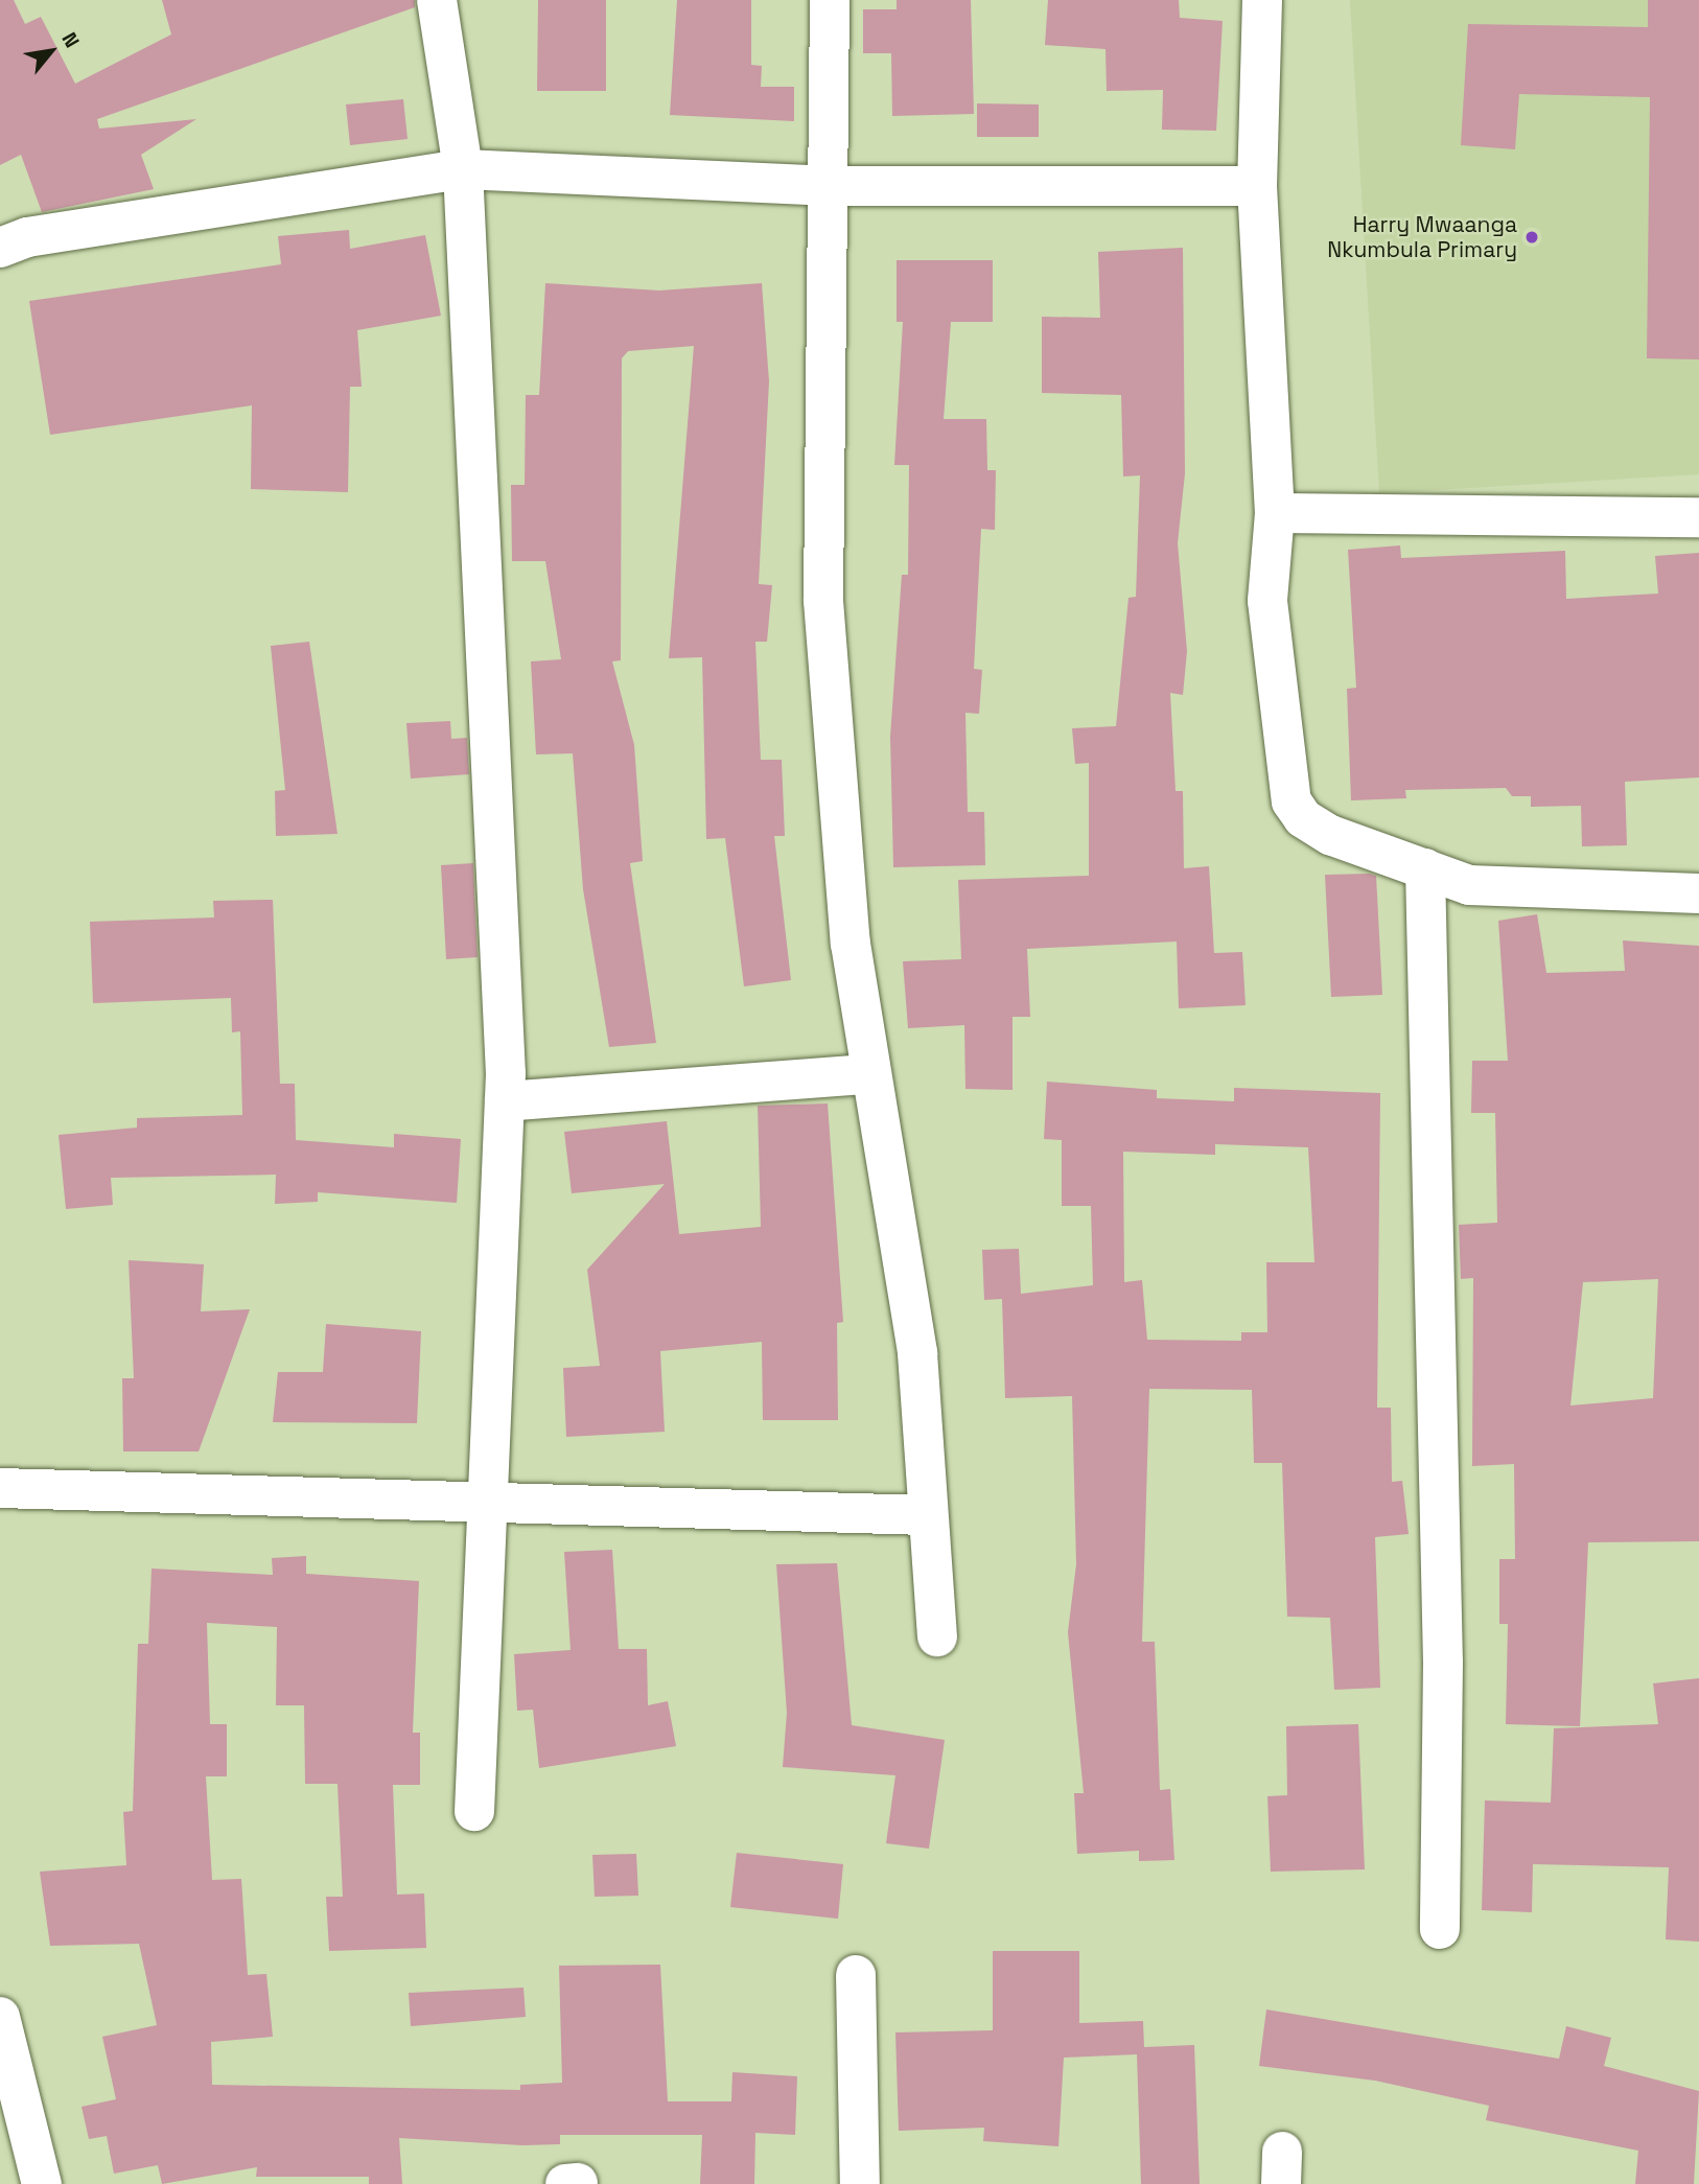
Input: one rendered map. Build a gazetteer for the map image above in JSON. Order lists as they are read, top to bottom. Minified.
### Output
{"places":["Harry Mwaanga Nkumbula Primary"],"north":"top right"}
